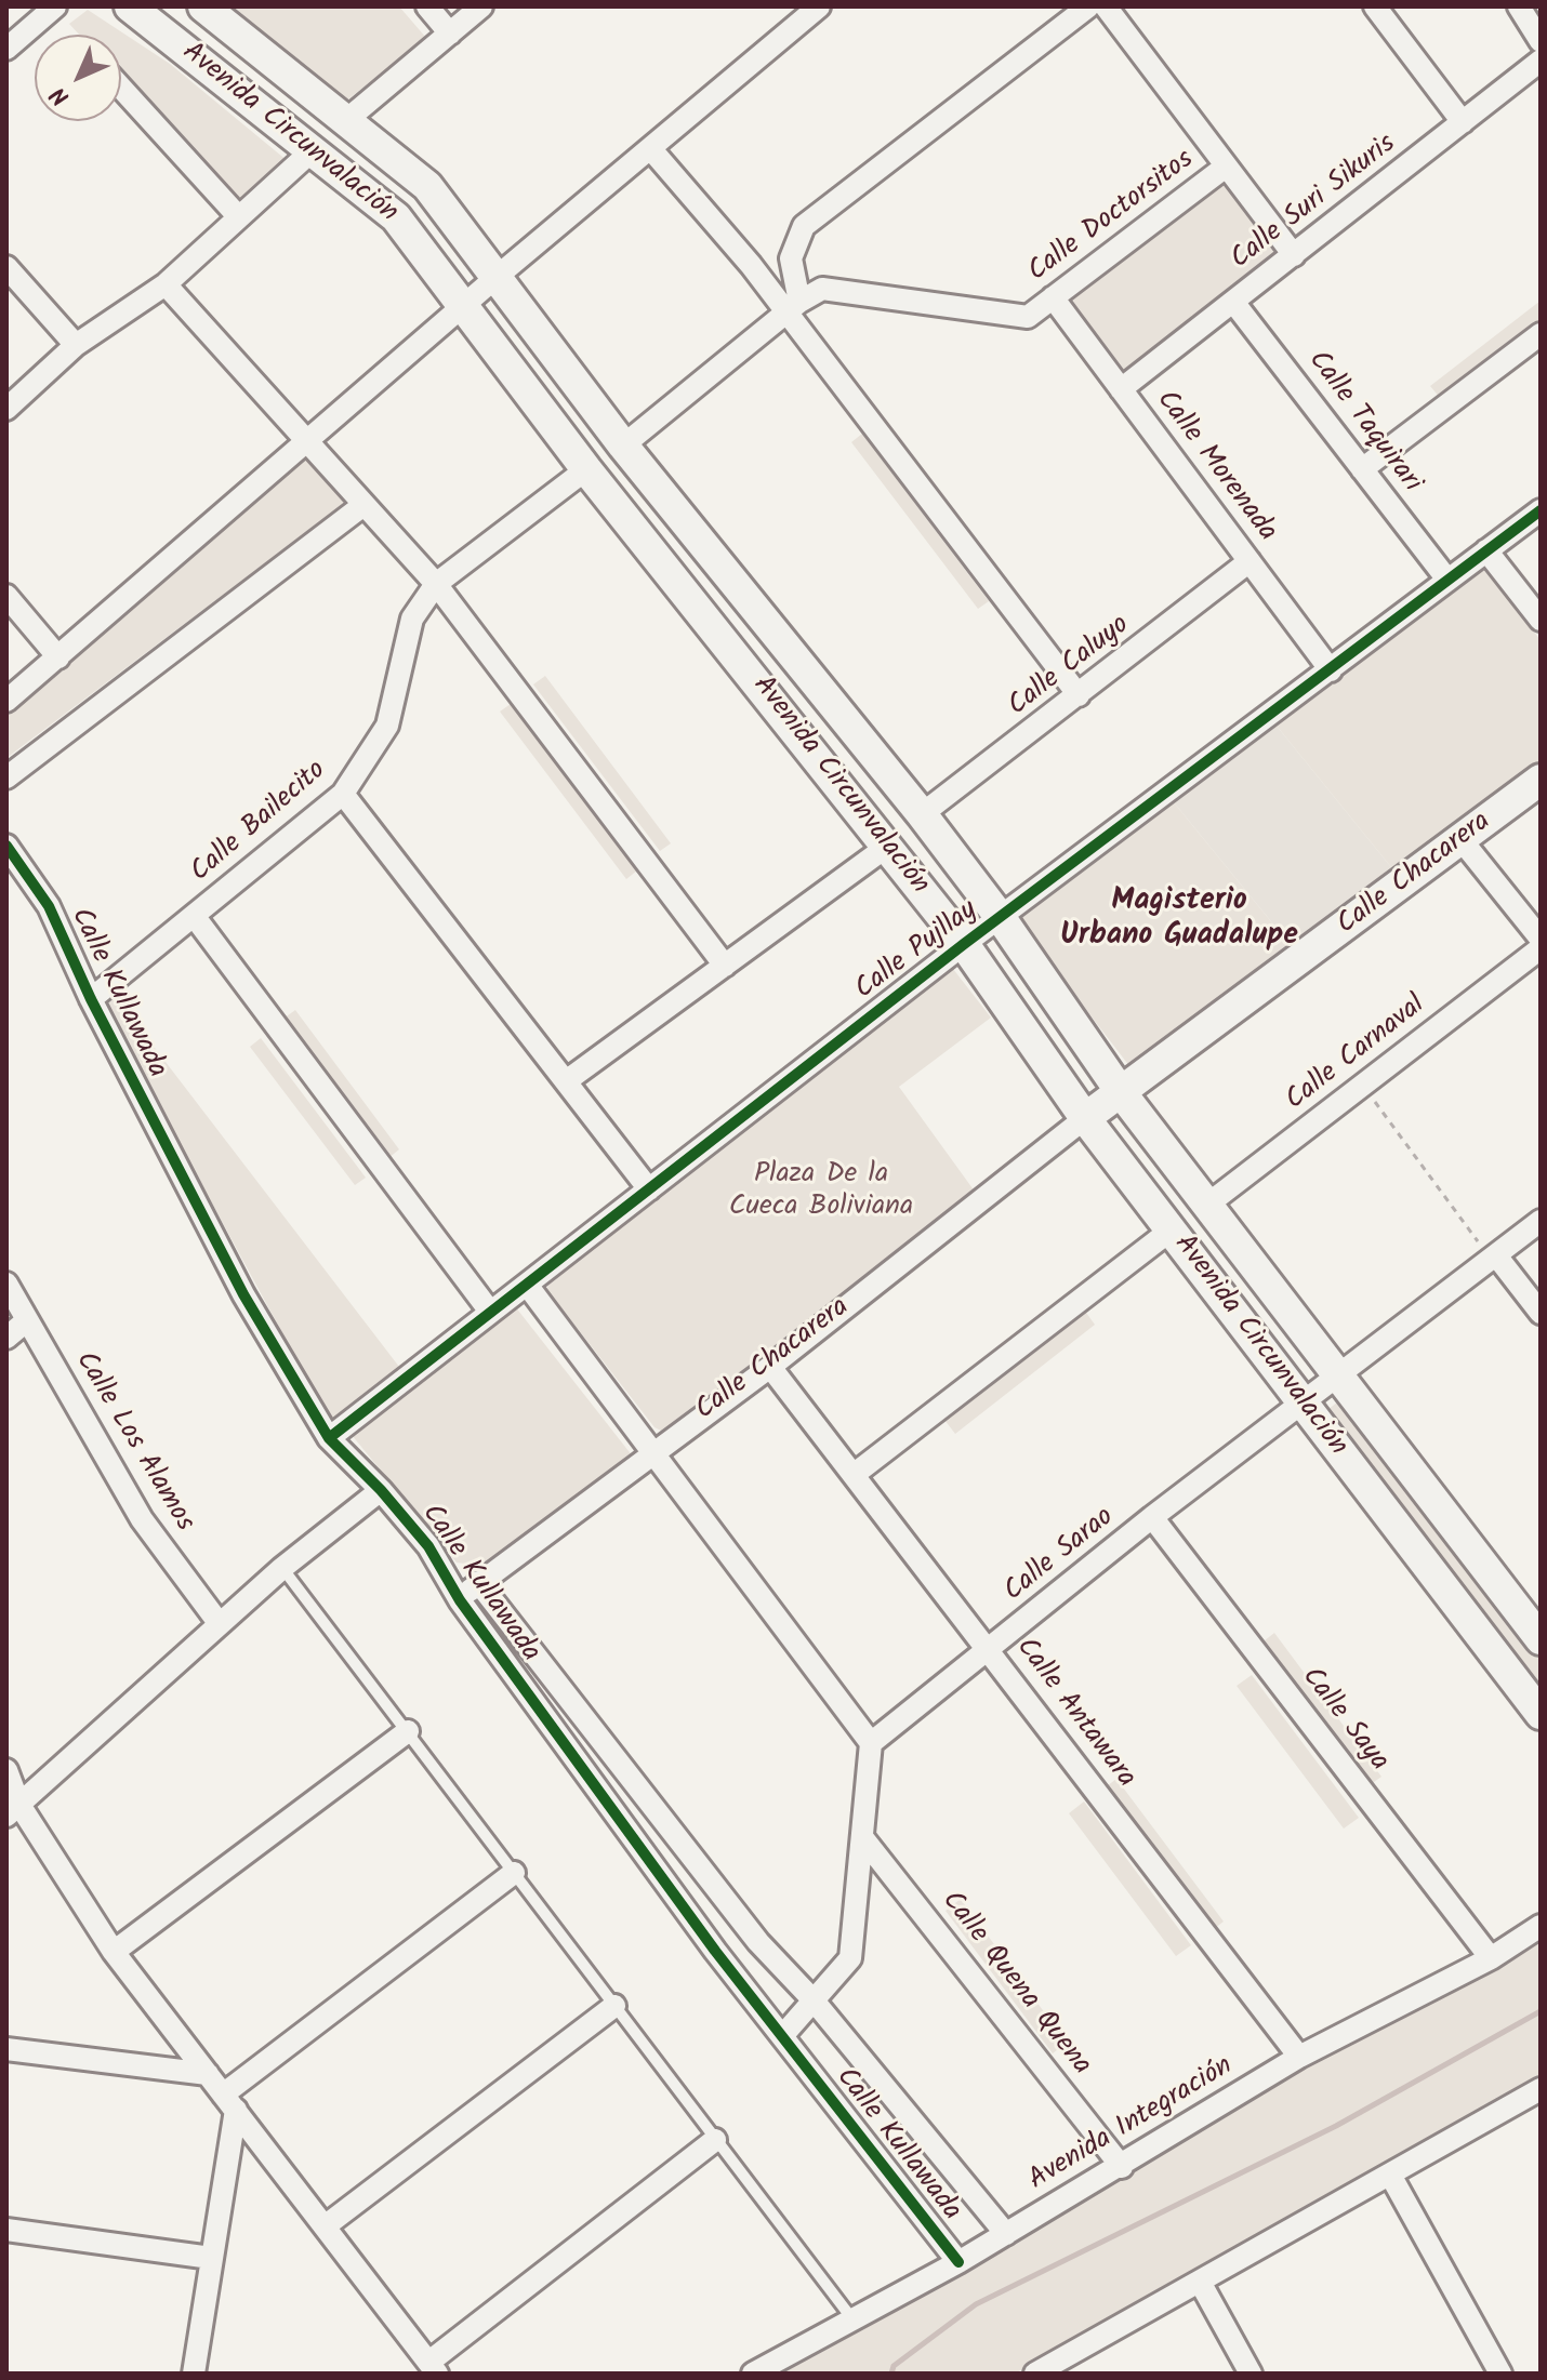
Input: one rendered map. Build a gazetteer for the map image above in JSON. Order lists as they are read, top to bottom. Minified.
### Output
{"streets":{"main road":["Avenida Circunvalación","Calle Chacarera"],"street":["Calle Suri Sikuris","Calle Doctorsitos","Calle Taquirari","Calle Morenada","Calle Caluyo","Calle Bailecito","Calle Pujllay","Calle Kullawada","Calle Carnaval","Calle Los Alamos","Calle Sarao","Calle Antawara","Calle Saya","Calle Quena Quena","Avenida Integración"]},"crossings":[["Avenida Circunvalación","Calle Doctorsitos"],["Avenida Circunvalación","Calle Caluyo"],["Avenida Circunvalación","Calle Bailecito"],["Avenida Circunvalación","Calle Chacarera"],["Avenida Circunvalación","Calle Pujllay"],["Avenida Circunvalación","Calle Carnaval"],["Avenida Circunvalación","Calle Sarao"],["Calle Suri Sikuris","Calle Taquirari"],["Calle Suri Sikuris","Calle Morenada"],["Calle Doctorsitos","Calle Morenada"],["Calle Taquirari","Calle Pujllay"],["Calle Morenada","Calle Caluyo"],["Calle Morenada","Calle Pujllay"],["Calle Bailecito","Calle Kullawada"],["Calle Chacarera","Calle Kullawada"],["Calle Chacarera","Calle Antawara"],["Calle Pujllay","Calle Kullawada"],["Calle Kullawada","Avenida Integración"],["Calle Sarao","Calle Antawara"],["Calle Sarao","Calle Saya"],["Calle Antawara","Avenida Integración"],["Calle Saya","Avenida Integración"],["Calle Quena Quena","Avenida Integración"]],"districts":["Magisterio Urbano Guadalupe"],"parks":["Plaza De la Cueca Boliviana"],"north":"bottom left"}
